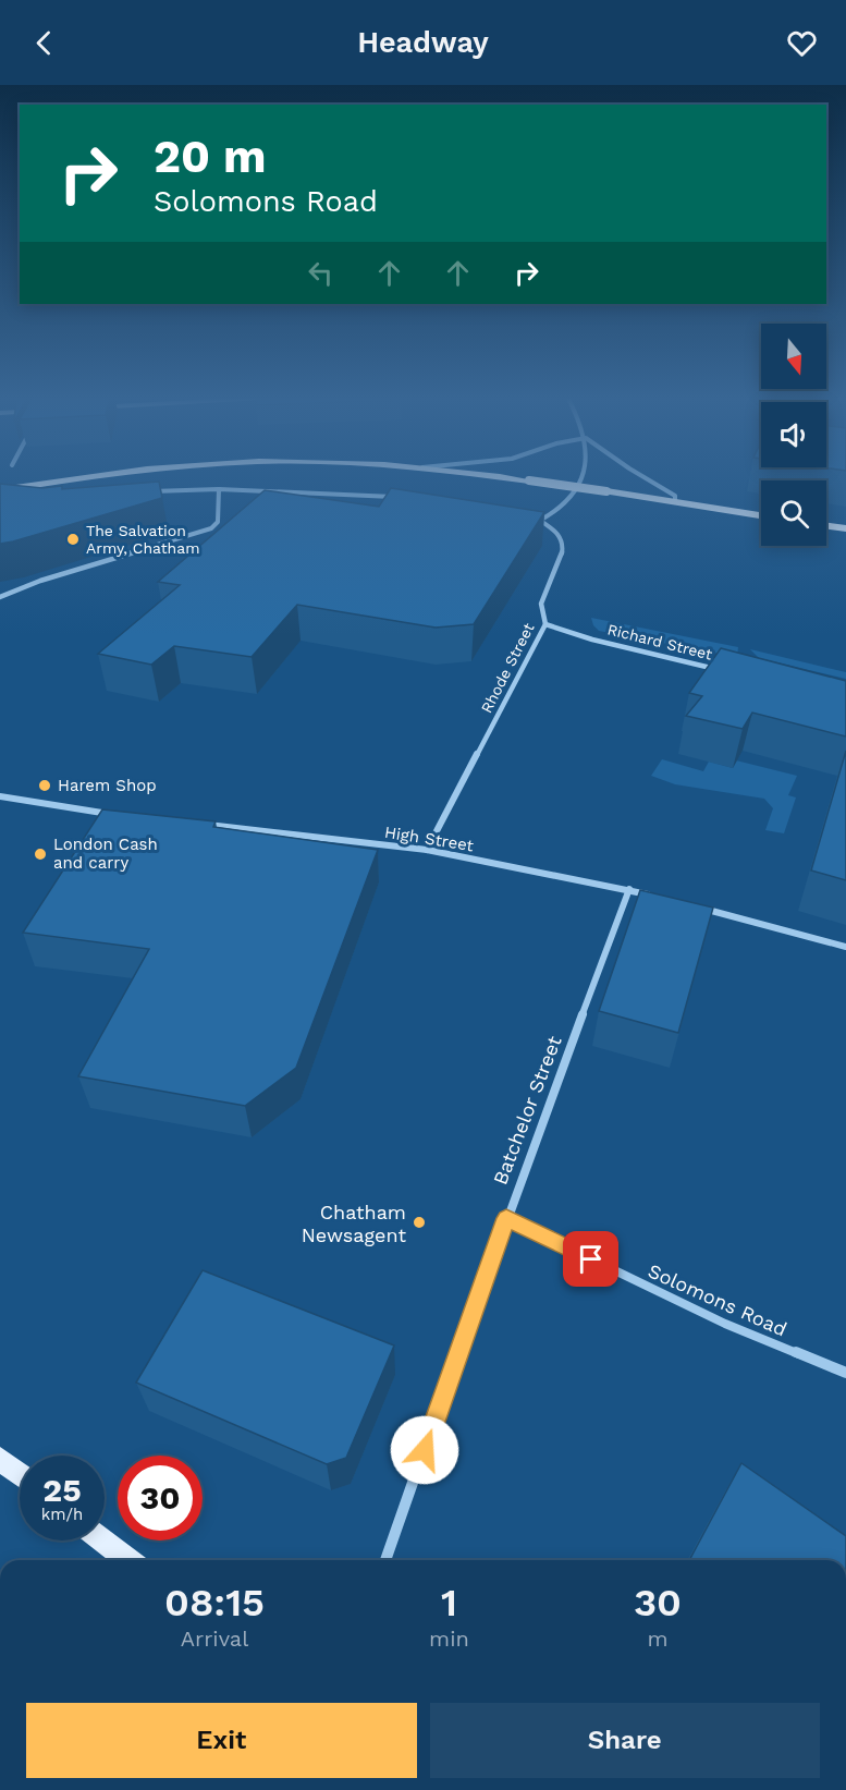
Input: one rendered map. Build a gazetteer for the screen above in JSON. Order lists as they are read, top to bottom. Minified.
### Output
{"streets":{"street":["Richard Street","Rhode Street","High Street","Batchelor Street","Solomons Road"]},"crossings":[["Richard Street","Rhode Street"],["Rhode Street","High Street"],["High Street","Batchelor Street"],["Batchelor Street","Solomons Road"]],"places":["The Salvation Army, Chatham","Harem Shop","London Cash and carry","Chatham Newsagent"],"north":"bottom","page":{"header":"Headway","turn":["20 m","Solomons Road"],"speed":"25 km/h","limit":"30","eta":["08:15","Arrival","1","min","30","m"],"buttons":["Exit","Share"]}}
